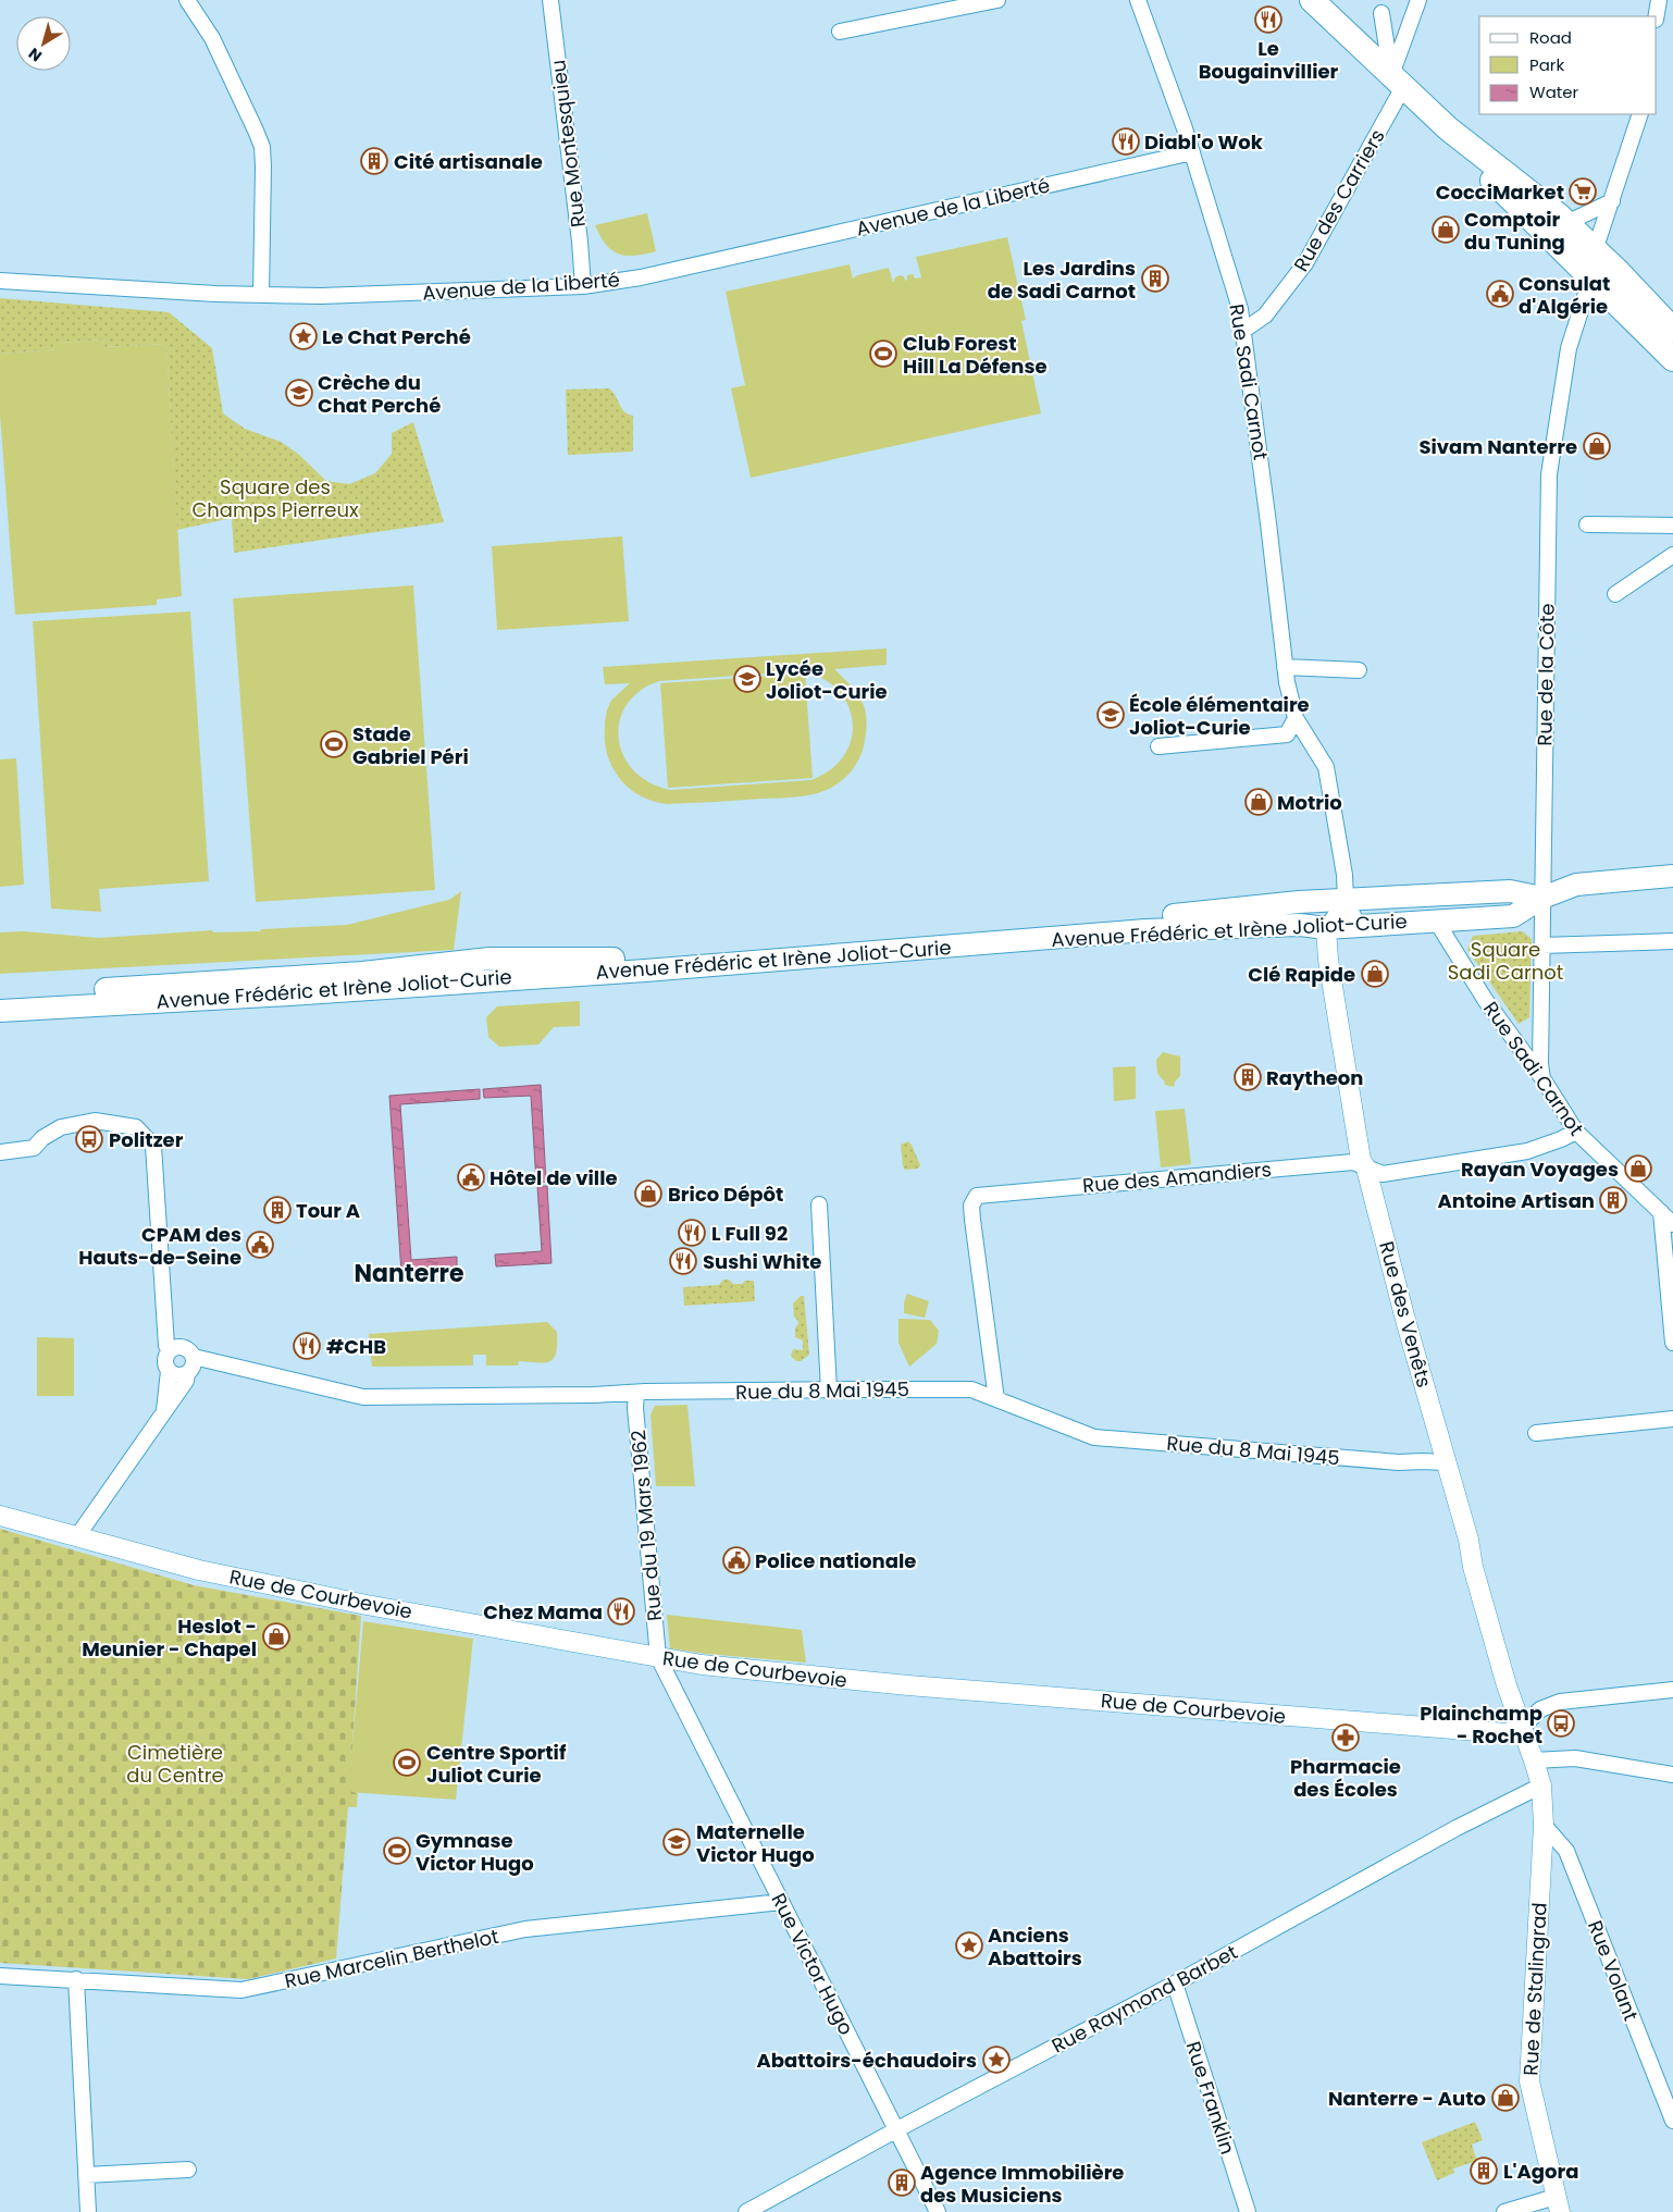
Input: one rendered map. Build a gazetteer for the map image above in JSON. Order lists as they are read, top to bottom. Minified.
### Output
{"streets":{"main road":["Avenue Frédéric et Irène Joliot-Curie"],"street":["Rue Montesquieu","Rue des Carriers","Avenue de la Liberté","Rue Sadi Carnot","Rue de la Côte","Rue des Amandiers","Rue des Venêts","Rue du 8 Mai 1945","Rue du 19 Mars 1962","Rue de Courbevoie","Rue Marcelin Berthelot","Rue Victor Hugo","Rue Volant","Rue de Stalingrad","Rue Raymond Barbet","Rue Franklin"]},"crossings":[["Rue Montesquieu","Avenue de la Liberté"],["Rue des Carriers","Rue Sadi Carnot"],["Avenue de la Liberté","Rue Sadi Carnot"],["Rue Sadi Carnot","Rue de la Côte"],["Rue Sadi Carnot","Avenue Frédéric et Irène Joliot-Curie"],["Rue Sadi Carnot","Rue des Amandiers"],["Rue de la Côte","Avenue Frédéric et Irène Joliot-Curie"],["Avenue Frédéric et Irène Joliot-Curie","Rue des Venêts"],["Rue des Amandiers","Rue des Venêts"],["Rue des Amandiers","Rue du 8 Mai 1945"],["Rue des Venêts","Rue du 8 Mai 1945"],["Rue des Venêts","Rue de Courbevoie"],["Rue des Venêts","Rue de Stalingrad"],["Rue des Venêts","Rue Raymond Barbet"],["Rue du 8 Mai 1945","Rue du 19 Mars 1962"],["Rue du 19 Mars 1962","Rue de Courbevoie"],["Rue du 19 Mars 1962","Rue Victor Hugo"],["Rue de Courbevoie","Rue Victor Hugo"],["Rue Marcelin Berthelot","Rue Victor Hugo"],["Rue Victor Hugo","Rue Raymond Barbet"],["Rue Volant","Rue de Stalingrad"],["Rue de Stalingrad","Rue Raymond Barbet"],["Rue Raymond Barbet","Rue Franklin"]],"districts":["Nanterre"],"parks":["Square des Champs Pierreux","Square Sadi Carnot","Cimetière du Centre"],"places":{"restaurant":["Le Bougainvillier","Diabl'o Wok","L Full 92","Sushi White","#CHB","Chez Mama"],"building":["Cité artisanale","Les Jardins de Sadi Carnot","Raytheon","Antoine Artisan","Tour A","L'Agora","Agence Immobilière des Musiciens"],"supermarket":["CocciMarket"],"shop":["Comptoir du Tuning","Sivam Nanterre","Motrio","Clé Rapide","Rayan Voyages","Brico Dépôt","Heslot - Meunier - Chapel","Nanterre - Auto"],"public building":["Consulat d'Algérie","Hôtel de ville","CPAM des Hauts-de-Seine","Police nationale"],"place":["Le Chat Perché","Anciens Abattoirs","Abattoirs-échaudoirs"],"sports":["Club Forest Hill La Défense","Stade Gabriel Péri","Centre Sportif Juliot Curie","Gymnase Victor Hugo"],"school or university":["Crèche du Chat Perché","Lycée Joliot-Curie","École élémentaire Joliot-Curie","Maternelle Victor Hugo"],"bus stop":["Politzer","Plainchamp - Rochet"],"pharmacy":["Pharmacie des Écoles"]},"legend":["Road","Park","Water"],"north":"bottom left"}
